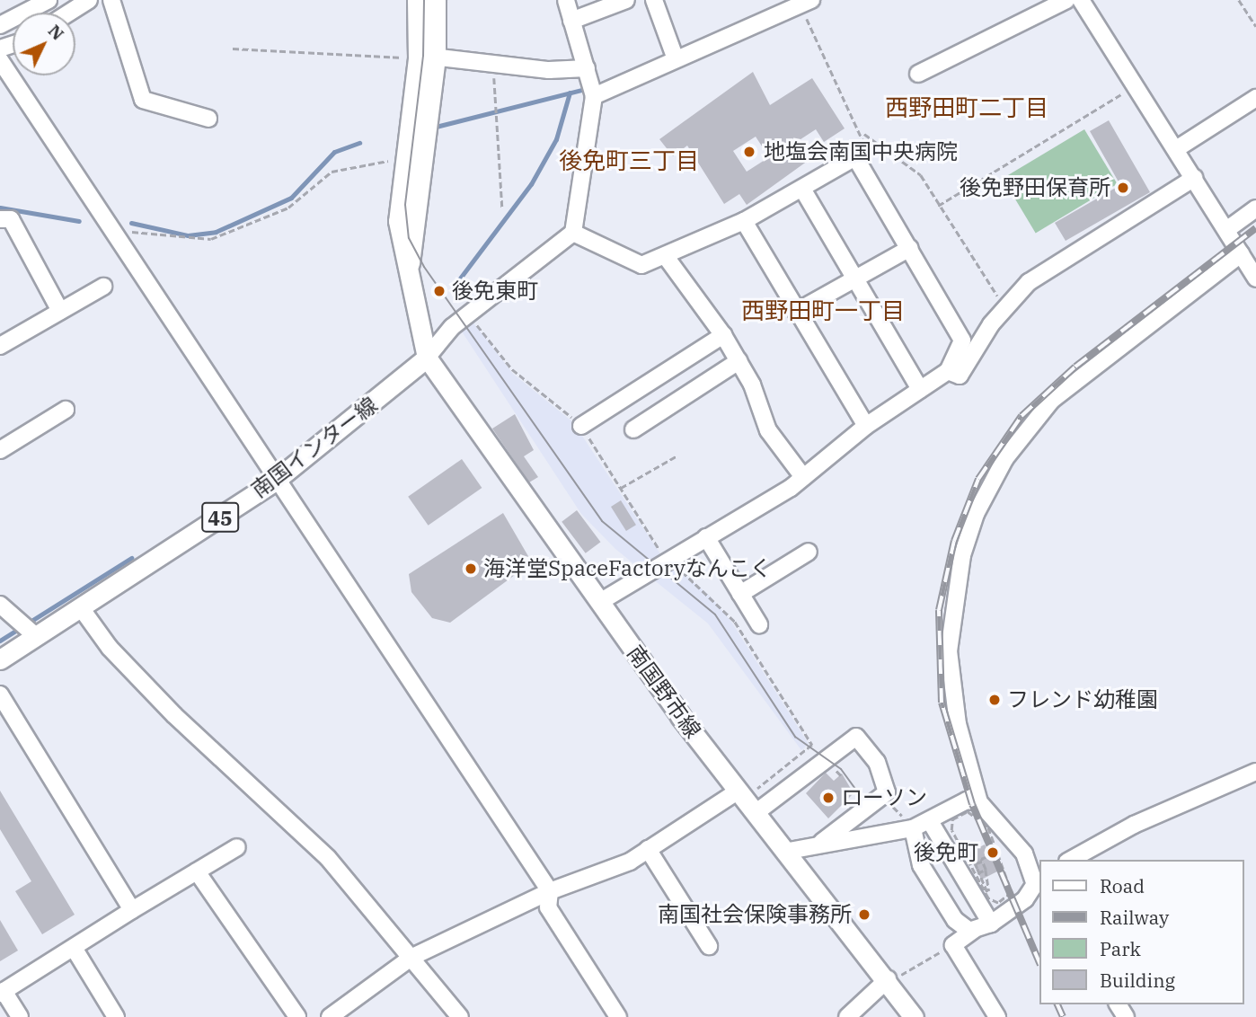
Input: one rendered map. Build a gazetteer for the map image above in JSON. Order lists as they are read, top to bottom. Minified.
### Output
{"streets":{"main road":["南国インター線","45","南国野市線"]},"crossings":[["南国インター線","南国野市線"]],"districts":["西野田町二丁目","後免町三丁目","西野田町一丁目"],"places":["地塩会南国中央病院","後免野田保育所","後免東町","海洋堂SpaceFactoryなんこく","フレンド幼稚園","ローソン","後免町","南国社会保険事務所"],"legend":["Road","Railway","Park","Building"],"north":"top right"}
